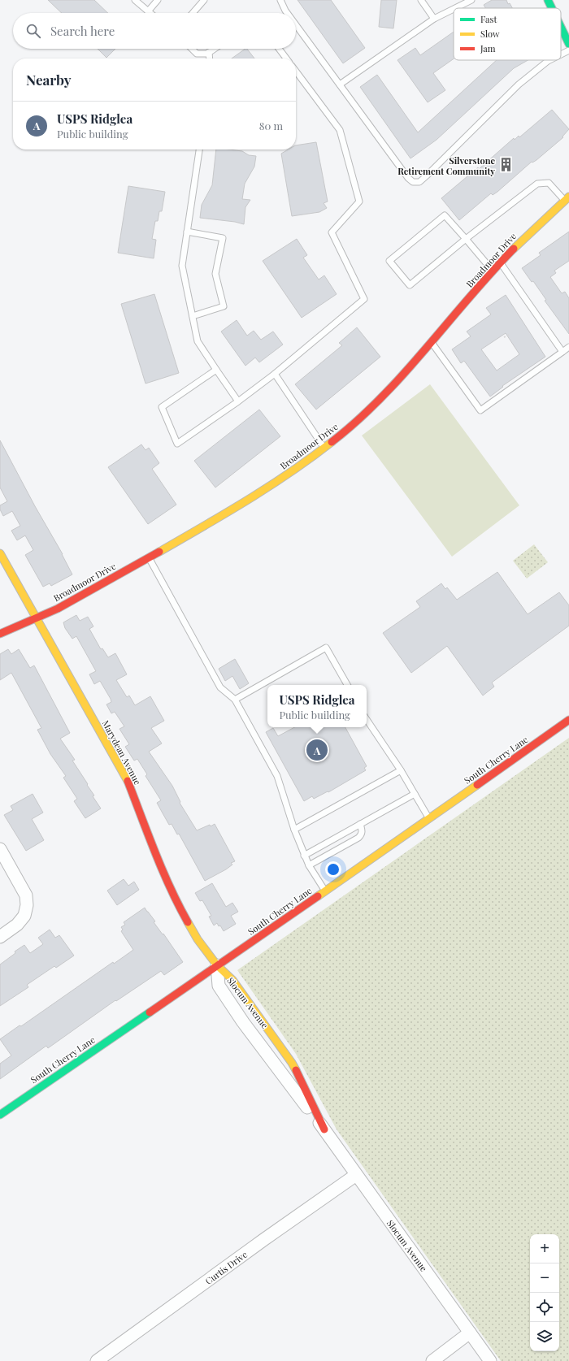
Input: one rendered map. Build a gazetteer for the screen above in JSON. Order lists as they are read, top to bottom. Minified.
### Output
{"streets":{"street":["Broadmoor Drive","Marydean Avenue","South Cherry Lane","Slocum Avenue","Curtis Drive"]},"crossings":[["Broadmoor Drive","Marydean Avenue"],["Marydean Avenue","South Cherry Lane"],["Marydean Avenue","Slocum Avenue"],["South Cherry Lane","Slocum Avenue"],["Slocum Avenue","Curtis Drive"]],"places":{"building":["Silverstone Retirement Community"]},"legend":["Fast","Slow","Jam"],"page":{"search":"Search here","heading":"Nearby","list":[{"mark":"A","name":"USPS Ridglea","note":"Public building","value":"80 m"}],"popup":["USPS Ridglea","Public building"],"pins":"A","map_buttons":["+","−"]}}
